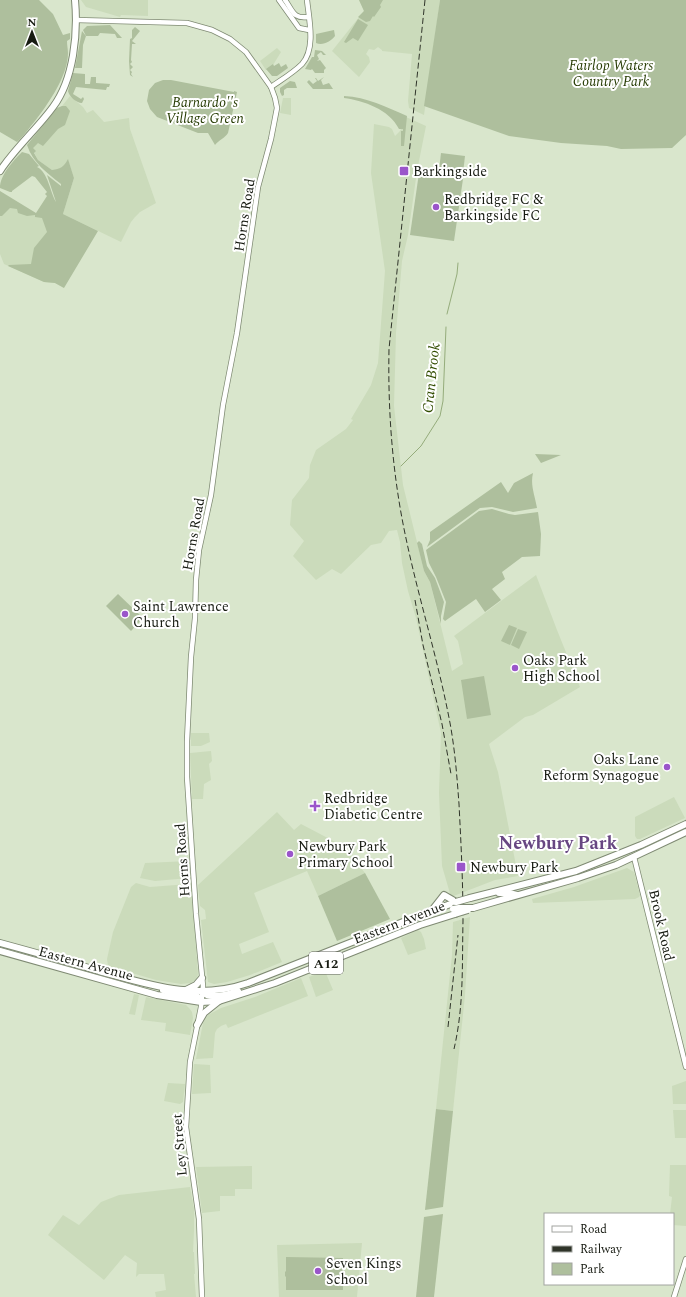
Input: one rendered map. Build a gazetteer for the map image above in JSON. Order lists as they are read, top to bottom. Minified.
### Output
{"streets":{"main road":["Eastern Avenue","A12"],"street":["Horns Road","Brook Road","Ley Street"]},"crossings":[["Horns Road","Eastern Avenue"],["Horns Road","Ley Street"],["Eastern Avenue","Brook Road"],["Eastern Avenue","Ley Street"]],"districts":["Newbury Park"],"water":["Cran Brook"],"parks":["Fairlop Waters Country Park","Barnardo''s Village Green"],"places":{"transit":["Barkingside","Newbury Park"],"other":["Redbridge FC & Barkingside FC","Saint Lawrence Church","Oaks Park High School","Oaks Lane Reform Synagogue","Newbury Park Primary School","Seven Kings School"],"health":["Redbridge Diabetic Centre"]},"legend":["Road","Railway","Park"],"north":"top"}
